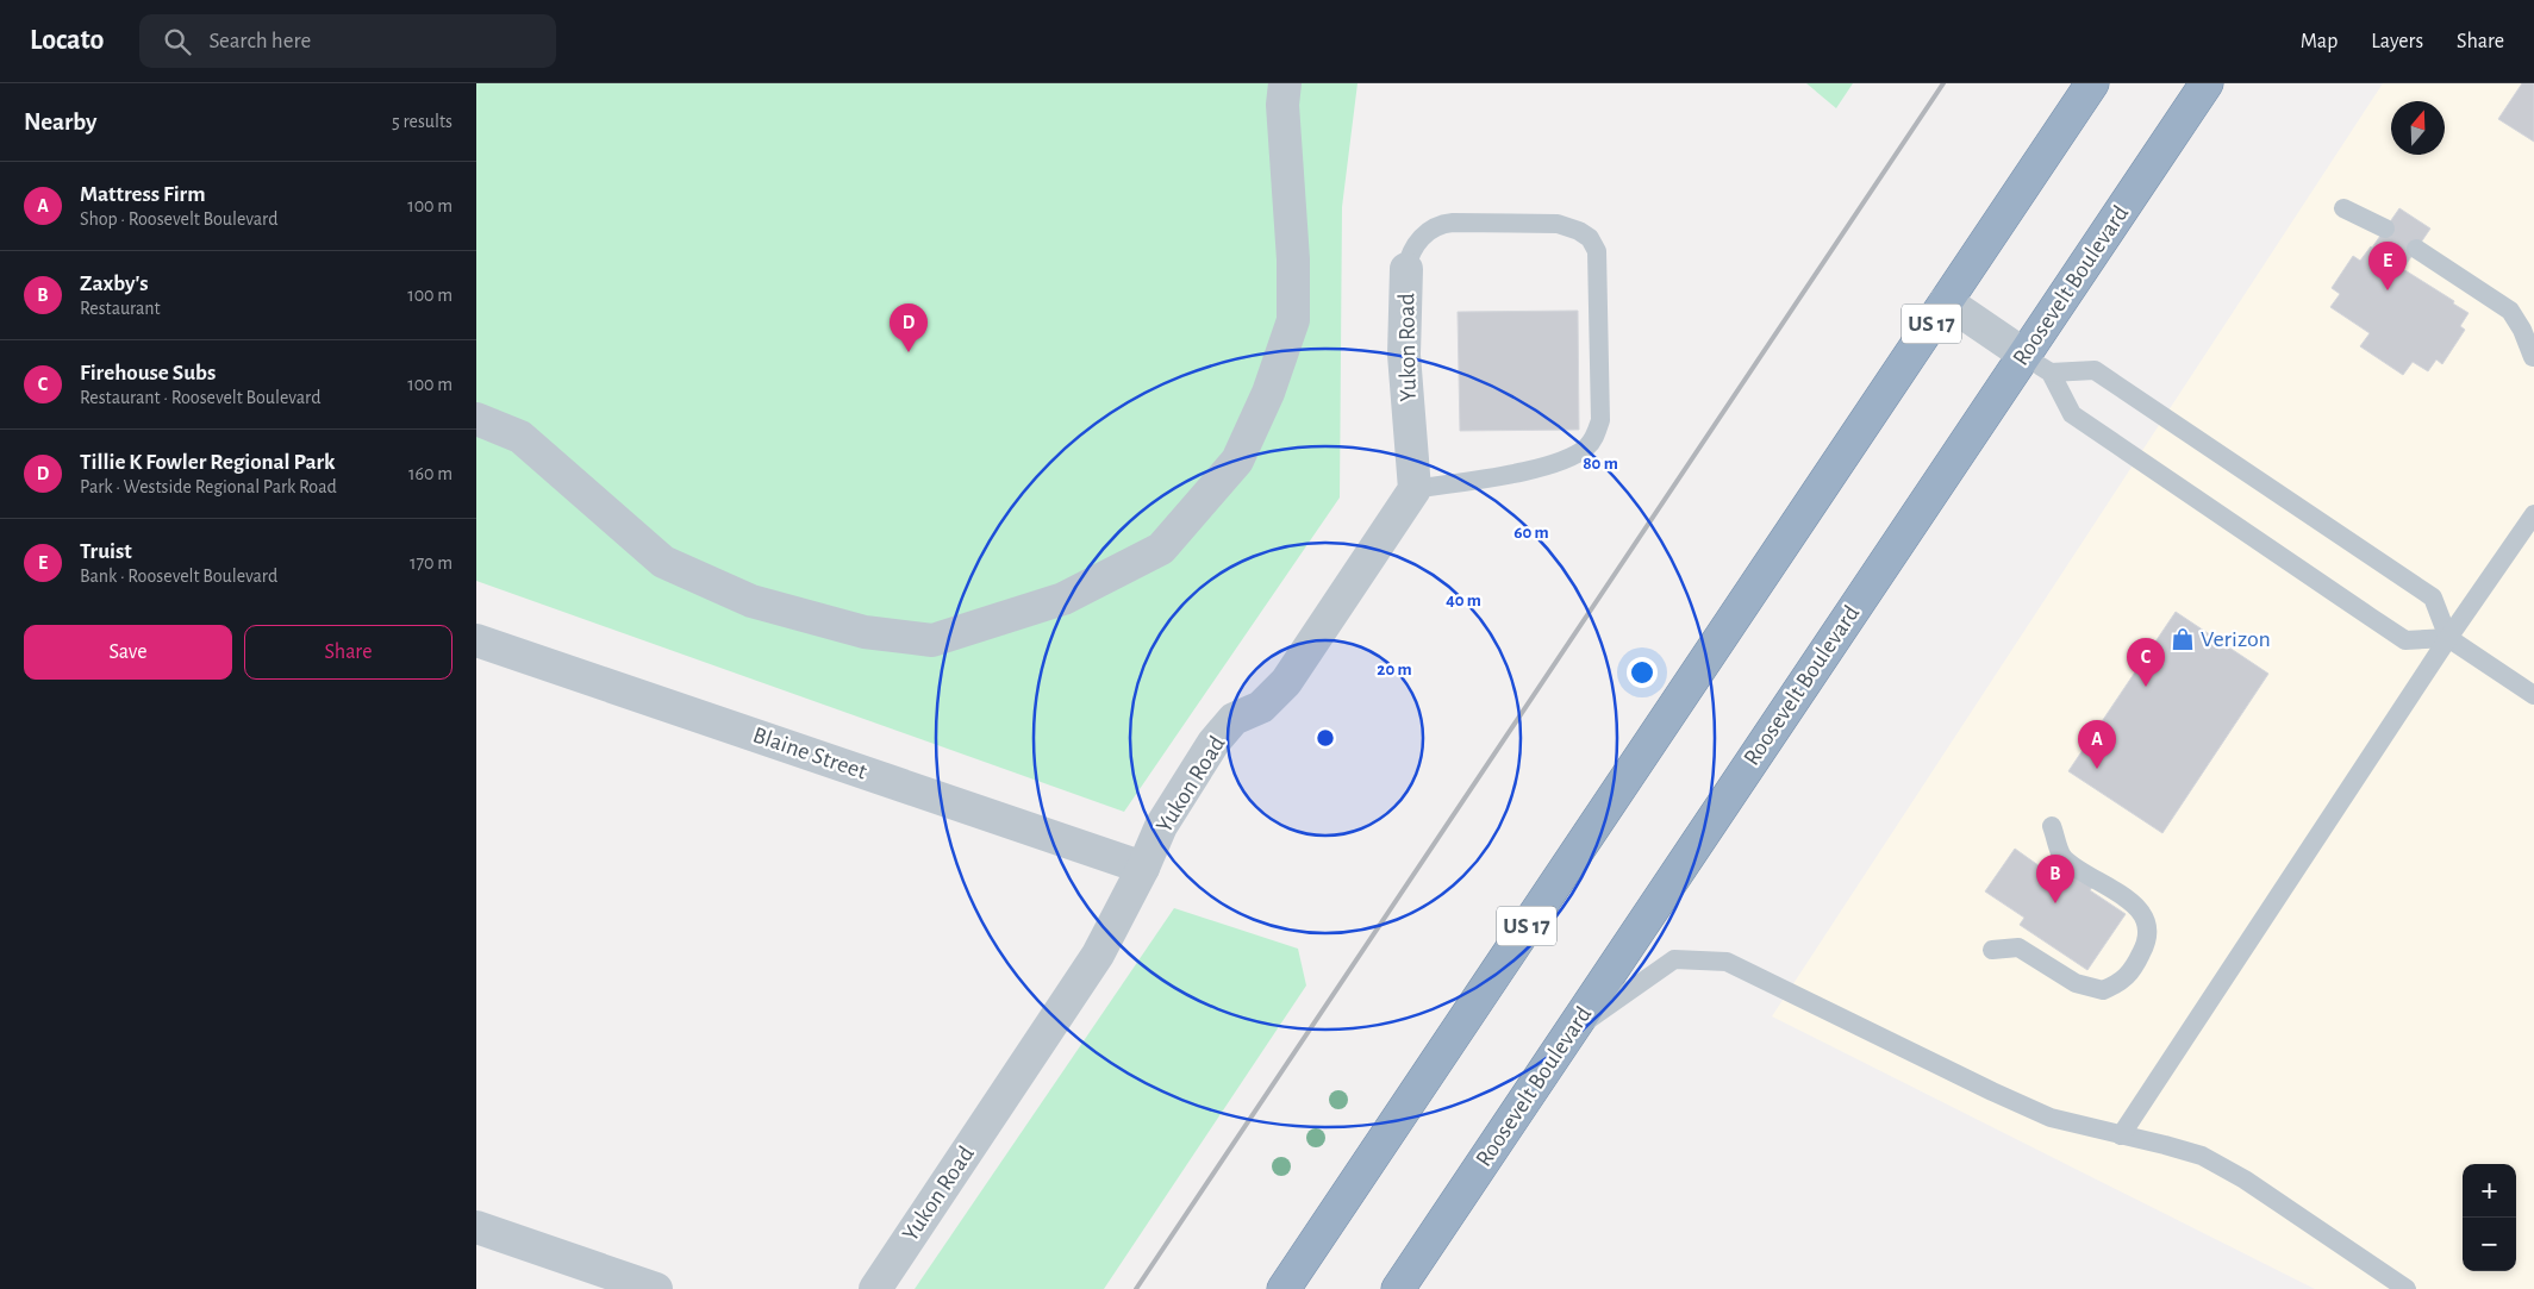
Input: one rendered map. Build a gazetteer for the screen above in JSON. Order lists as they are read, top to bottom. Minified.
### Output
{"streets":{"highway":["Roosevelt Boulevard","US 17"],"street":["Yukon Road","Blaine Street"]},"crossings":[["Yukon Road","Blaine Street"]],"places":{"shop":["Verizon"]},"north":"top","page":{"header":"Locato","search":"Search here","nav":["Map","Layers","Share"],"heading":["Nearby","5 results"],"list":[{"mark":"A","name":"Mattress Firm","note":"Shop · Roosevelt Boulevard","value":"100 m"},{"mark":"B","name":"Zaxby's","note":"Restaurant","value":"100 m"},{"mark":"C","name":"Firehouse Subs","note":"Restaurant · Roosevelt Boulevard","value":"100 m"},{"mark":"D","name":"Tillie K Fowler Regional Park","note":"Park · Westside Regional Park Road","value":"160 m"},{"mark":"E","name":"Truist","note":"Bank · Roosevelt Boulevard","value":"170 m"}],"pins":["E","D","C","A","B"],"buttons":["Save","Share"],"map_buttons":["+","−"]},"rings":["80 m","60 m","40 m","20 m"]}
